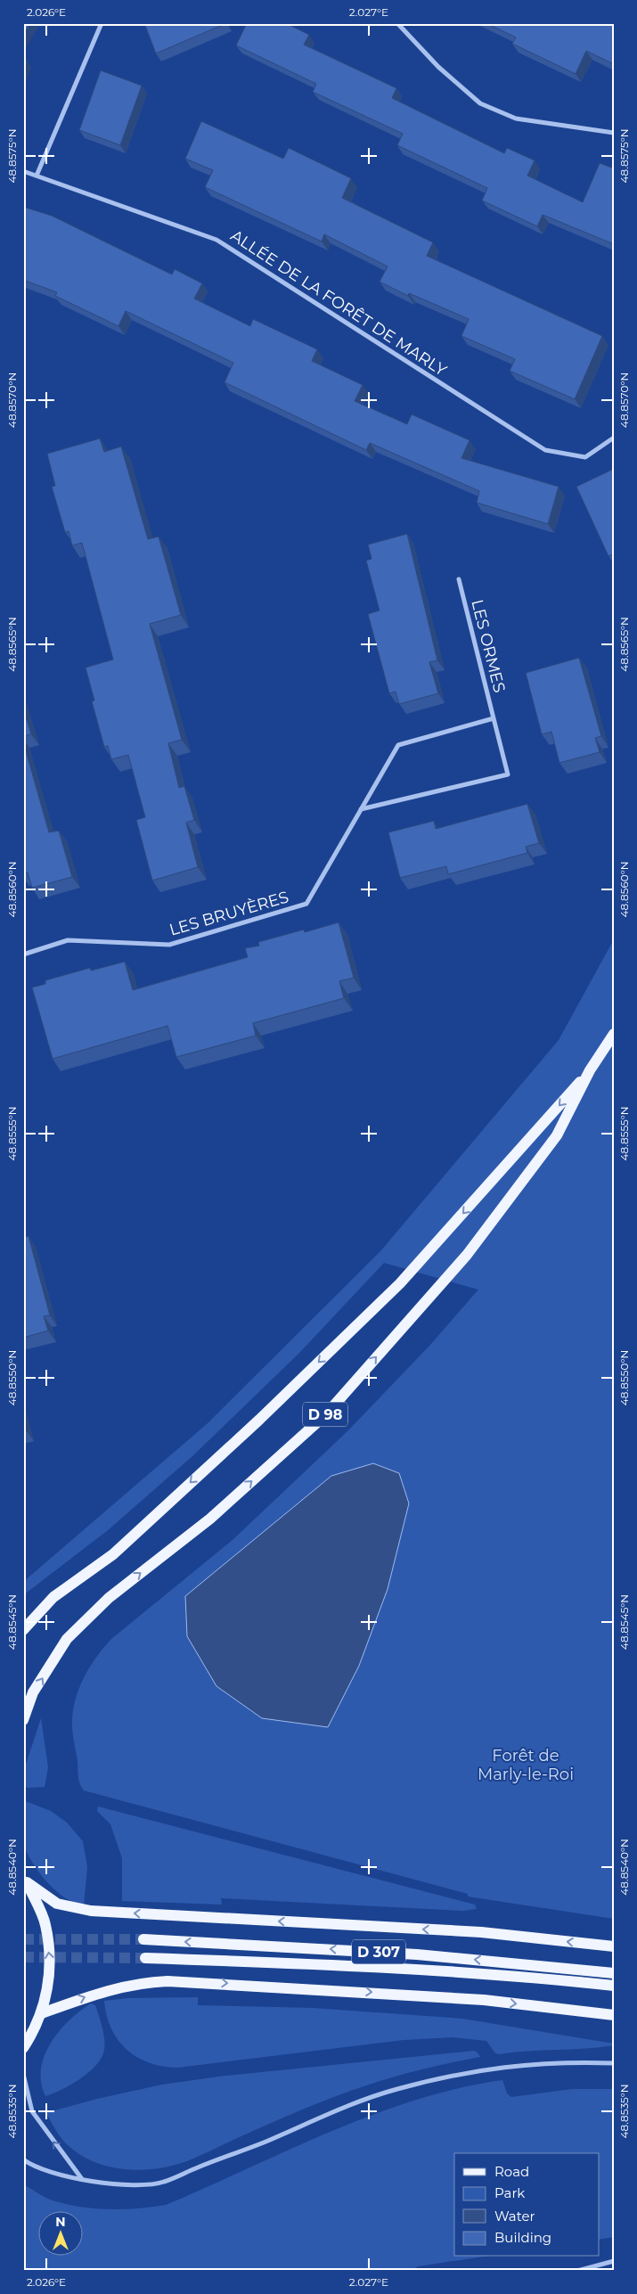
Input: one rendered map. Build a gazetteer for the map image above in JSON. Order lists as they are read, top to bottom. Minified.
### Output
{"streets":{"main road":["D 98","D 307"],"street":["ALLÉE DE LA FORÊT DE MARLY","LES ORMES","LES BRUYÈRES"]},"crossings":[["LES ORMES","LES BRUYÈRES"]],"parks":["Forêt de Marly-le-Roi"],"legend":["Road","Park","Water","Building"],"north":"top","coordinates":["2.026°E","2.027°E","48.8575°N","48.8570°N","48.8565°N","48.8560°N","48.8555°N","48.8550°N","48.8545°N","48.8540°N","48.8535°N"]}
